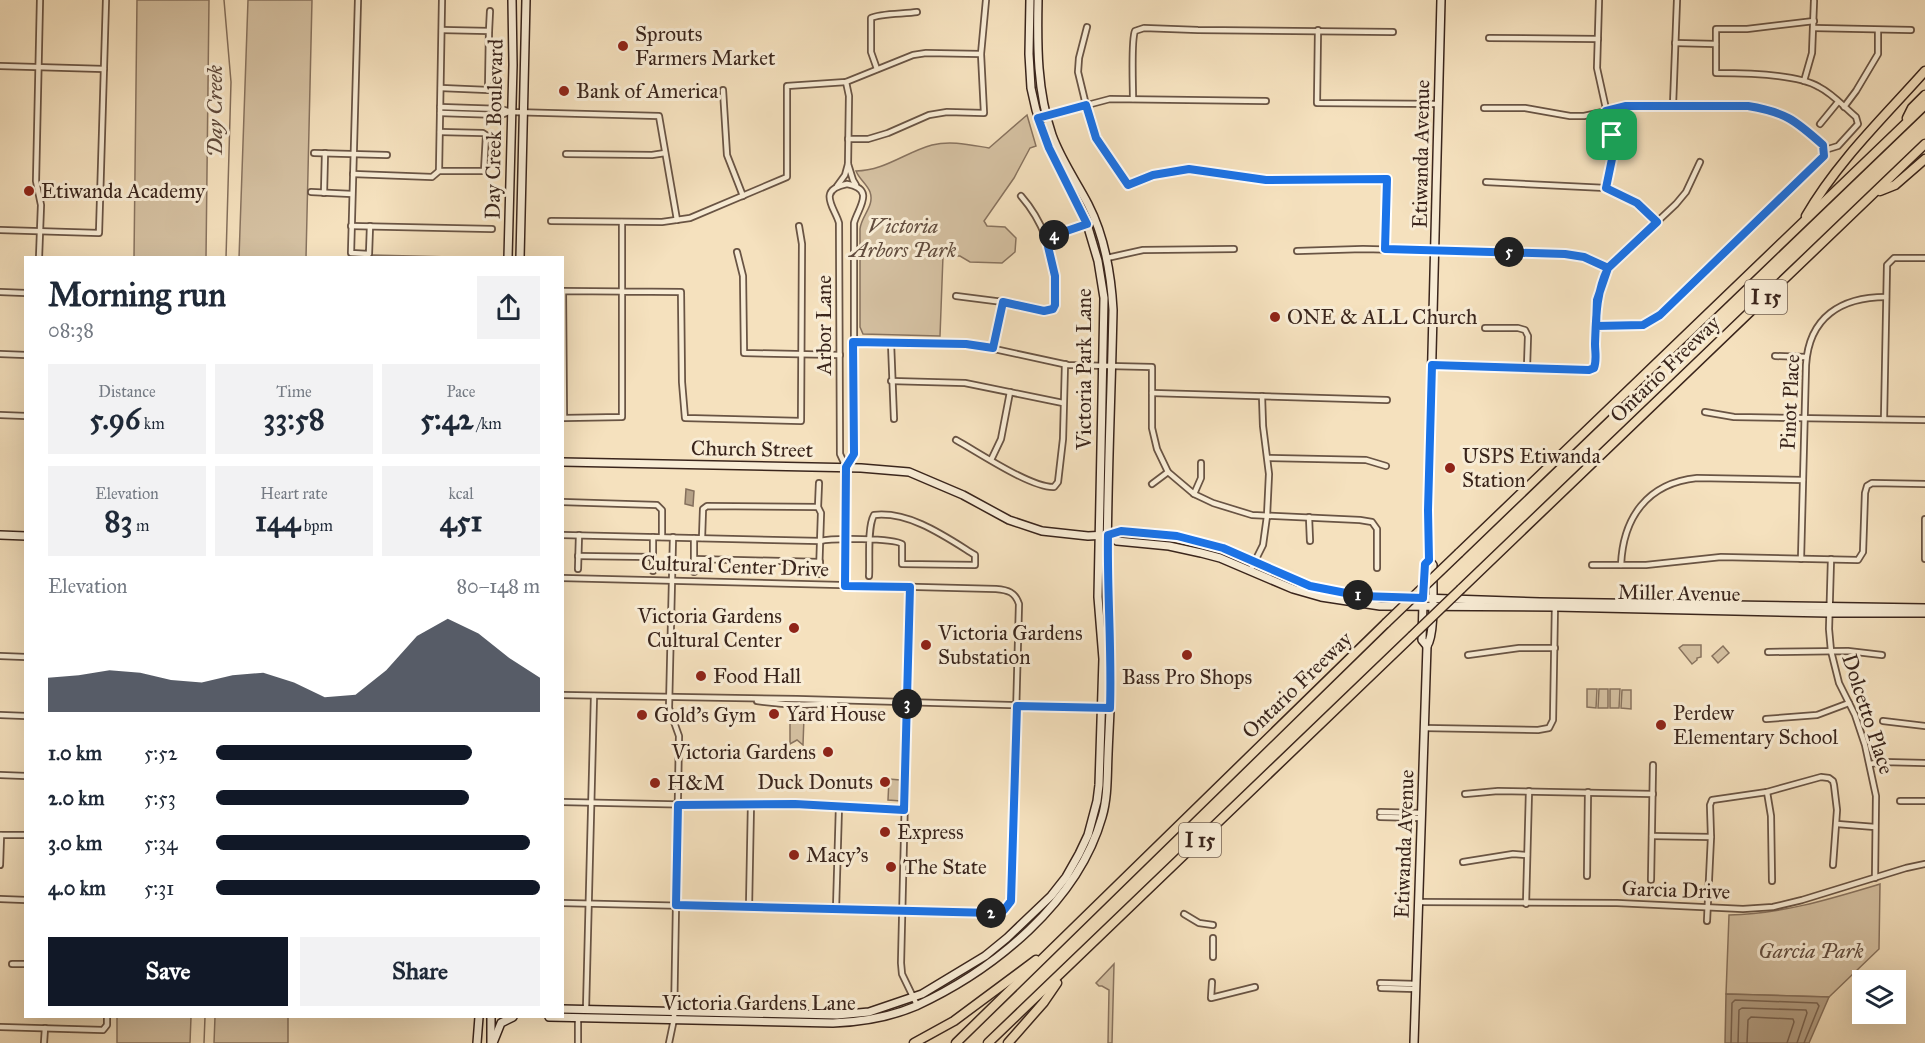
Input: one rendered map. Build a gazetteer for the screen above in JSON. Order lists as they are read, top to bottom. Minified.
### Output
{"streets":{"highway":["I 15","Ontario Freeway"],"main road":["Day Creek Boulevard","Etiwanda Avenue","Victoria Park Lane","Church Street","Miller Avenue","Victoria Gardens Lane"],"street":["Arbor Lane","Pinot Place","Cultural Center Drive","Dolcetto Place","Garcia Drive"]},"crossings":[["Etiwanda Avenue","Church Street"],["Etiwanda Avenue","Miller Avenue"],["Etiwanda Avenue","Garcia Drive"],["Arbor Lane","Church Street"],["Arbor Lane","Cultural Center Drive"],["Victoria Park Lane","Church Street"],["Victoria Park Lane","Victoria Gardens Lane"],["Church Street","Miller Avenue"],["Church Street","Victoria Gardens Lane"],["Miller Avenue","Dolcetto Place"],["Dolcetto Place","Garcia Drive"]],"water":["Day Creek"],"parks":["Victoria Arbors Park","Garcia Park"],"places":["Sprouts Farmers Market","Bank of America","Etiwanda Academy","ONE & ALL Church","USPS Etiwanda Station","Victoria Gardens Cultural Center","Victoria Gardens Substation","Bass Pro Shops","Food Hall","Yard House","Gold's Gym","Perdew Elementary School","Victoria Gardens","Duck Donuts","H&M","Express","Macy's","The State"],"page":{"pins":["4","5","1","3","2"],"heading":["Morning run","08:38"],"stats":[["Distance","5.96 km"],["Time","33:58"],["Pace","5:42 /km"],["Elevation","83 m"],["Heart rate","144 bpm"],["kcal","451"]],"chart":["Elevation","80–148 m"],"list":[{"name":"1.0 km","note":"5:52"},{"name":"2.0 km","note":"5:53"},{"name":"3.0 km","note":"5:34"},{"name":"4.0 km","note":"5:31"}],"buttons":["Save","Share"]}}
